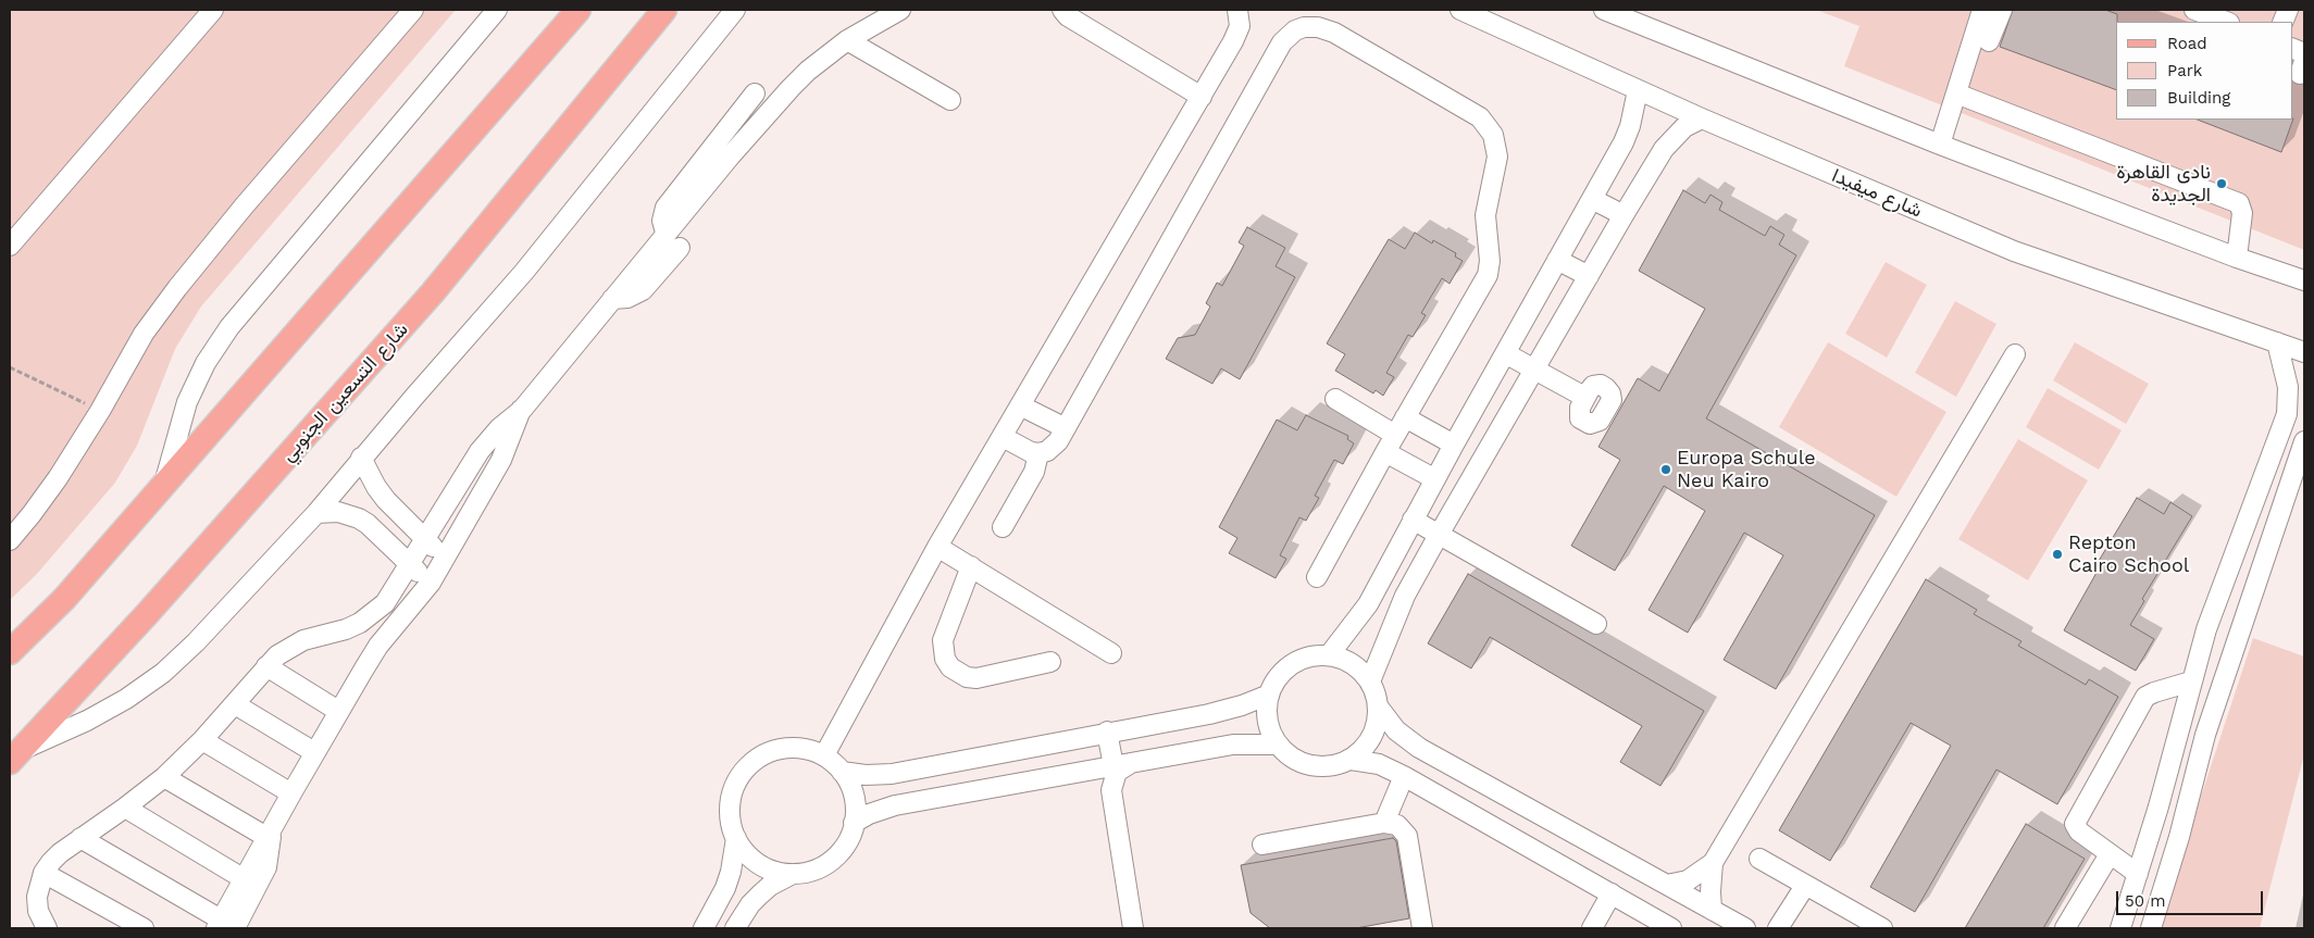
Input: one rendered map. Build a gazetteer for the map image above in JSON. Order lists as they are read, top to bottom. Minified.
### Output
{"streets":{"main road":["شارع التسعين الجنوبي"],"street":["شارع ميفيدا"]},"places":["نادى القاهرة الجديدة","Europa Schule Neu Kairo","Repton Cairo School"],"legend":["Road","Park","Building"],"scale_bar":"50 m"}
